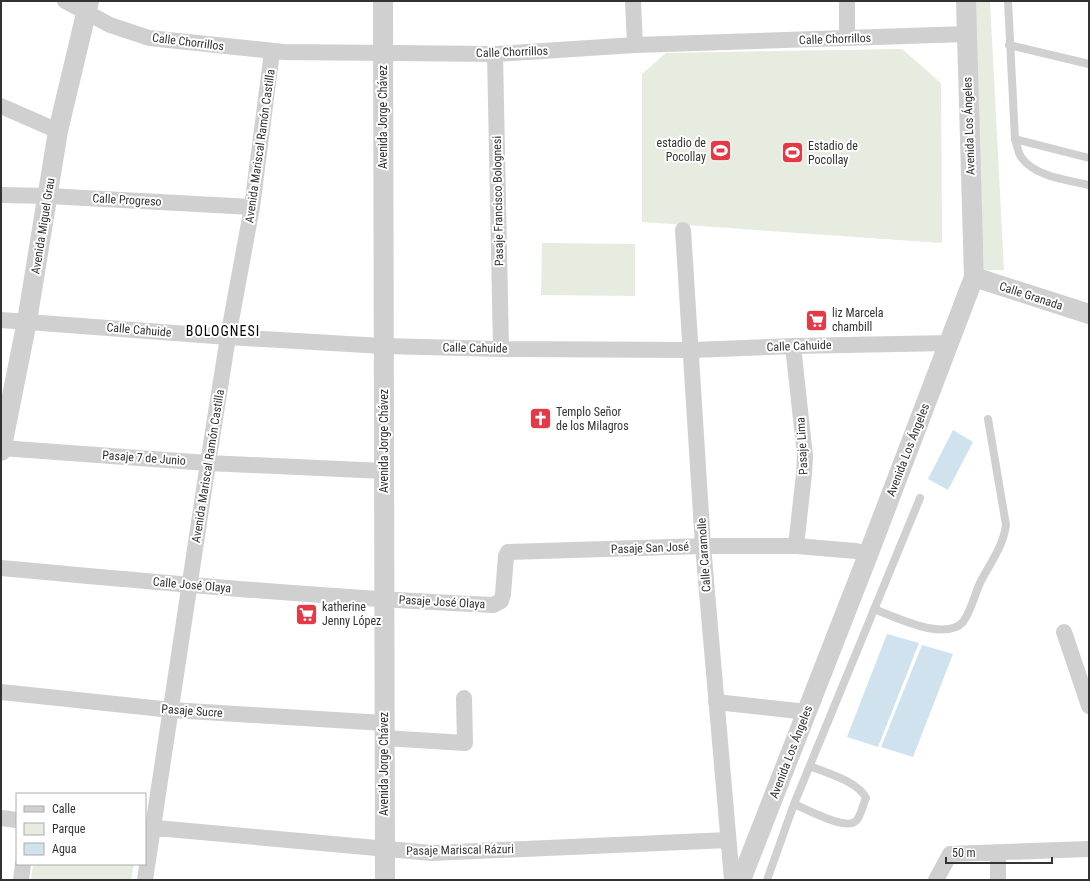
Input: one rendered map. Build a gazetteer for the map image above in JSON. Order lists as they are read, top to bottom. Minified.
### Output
{"streets":{"street":["Calle Chorrillos","Avenida Jorge Chávez","Avenida Los Ángeles","Avenida Mariscal Ramón Castilla","Calle Progreso","Pasaje Francisco Bolognesi","Avenida Miguel Grau","Calle Granada","Calle Cahuide","Pasaje Lima","Pasaje 7 de Junio","Pasaje San José","Calle Caramolle","Calle José Olaya","Pasaje José Olaya","Pasaje Sucre","Pasaje Mariscal Rázuri"]},"crossings":[["Calle Chorrillos","Avenida Jorge Chávez"],["Calle Chorrillos","Avenida Los Ángeles"],["Calle Chorrillos","Avenida Mariscal Ramón Castilla"],["Calle Chorrillos","Pasaje Francisco Bolognesi"],["Calle Chorrillos","Avenida Miguel Grau"],["Avenida Jorge Chávez","Calle Cahuide"],["Avenida Jorge Chávez","Pasaje 7 de Junio"],["Avenida Jorge Chávez","Calle José Olaya"],["Avenida Jorge Chávez","Pasaje José Olaya"],["Avenida Jorge Chávez","Pasaje Sucre"],["Avenida Jorge Chávez","Pasaje Mariscal Rázuri"],["Avenida Los Ángeles","Calle Granada"],["Avenida Los Ángeles","Calle Cahuide"],["Avenida Los Ángeles","Pasaje San José"],["Avenida Mariscal Ramón Castilla","Calle Progreso"],["Avenida Mariscal Ramón Castilla","Calle Cahuide"],["Avenida Mariscal Ramón Castilla","Pasaje 7 de Junio"],["Avenida Mariscal Ramón Castilla","Calle José Olaya"],["Avenida Mariscal Ramón Castilla","Pasaje Sucre"],["Avenida Mariscal Ramón Castilla","Pasaje Mariscal Rázuri"],["Calle Progreso","Avenida Miguel Grau"],["Pasaje Francisco Bolognesi","Calle Cahuide"],["Avenida Miguel Grau","Calle Cahuide"],["Avenida Miguel Grau","Pasaje 7 de Junio"],["Calle Cahuide","Pasaje Lima"],["Calle Cahuide","Calle Caramolle"],["Pasaje Lima","Pasaje San José"],["Pasaje San José","Calle Caramolle"],["Pasaje San José","Pasaje José Olaya"],["Calle Caramolle","Pasaje Mariscal Rázuri"],["Calle José Olaya","Pasaje José Olaya"]],"districts":["BOLOGNESI"],"places":{"sports":["estadio de Pocollay","Estadio de Pocollay"],"supermarket":["liz Marcela chambill","katherine Jenny López"],"church":["Templo Señor de los Milagros"]},"legend":["Calle","Parque","Agua"],"scale_bar":"50 m"}
